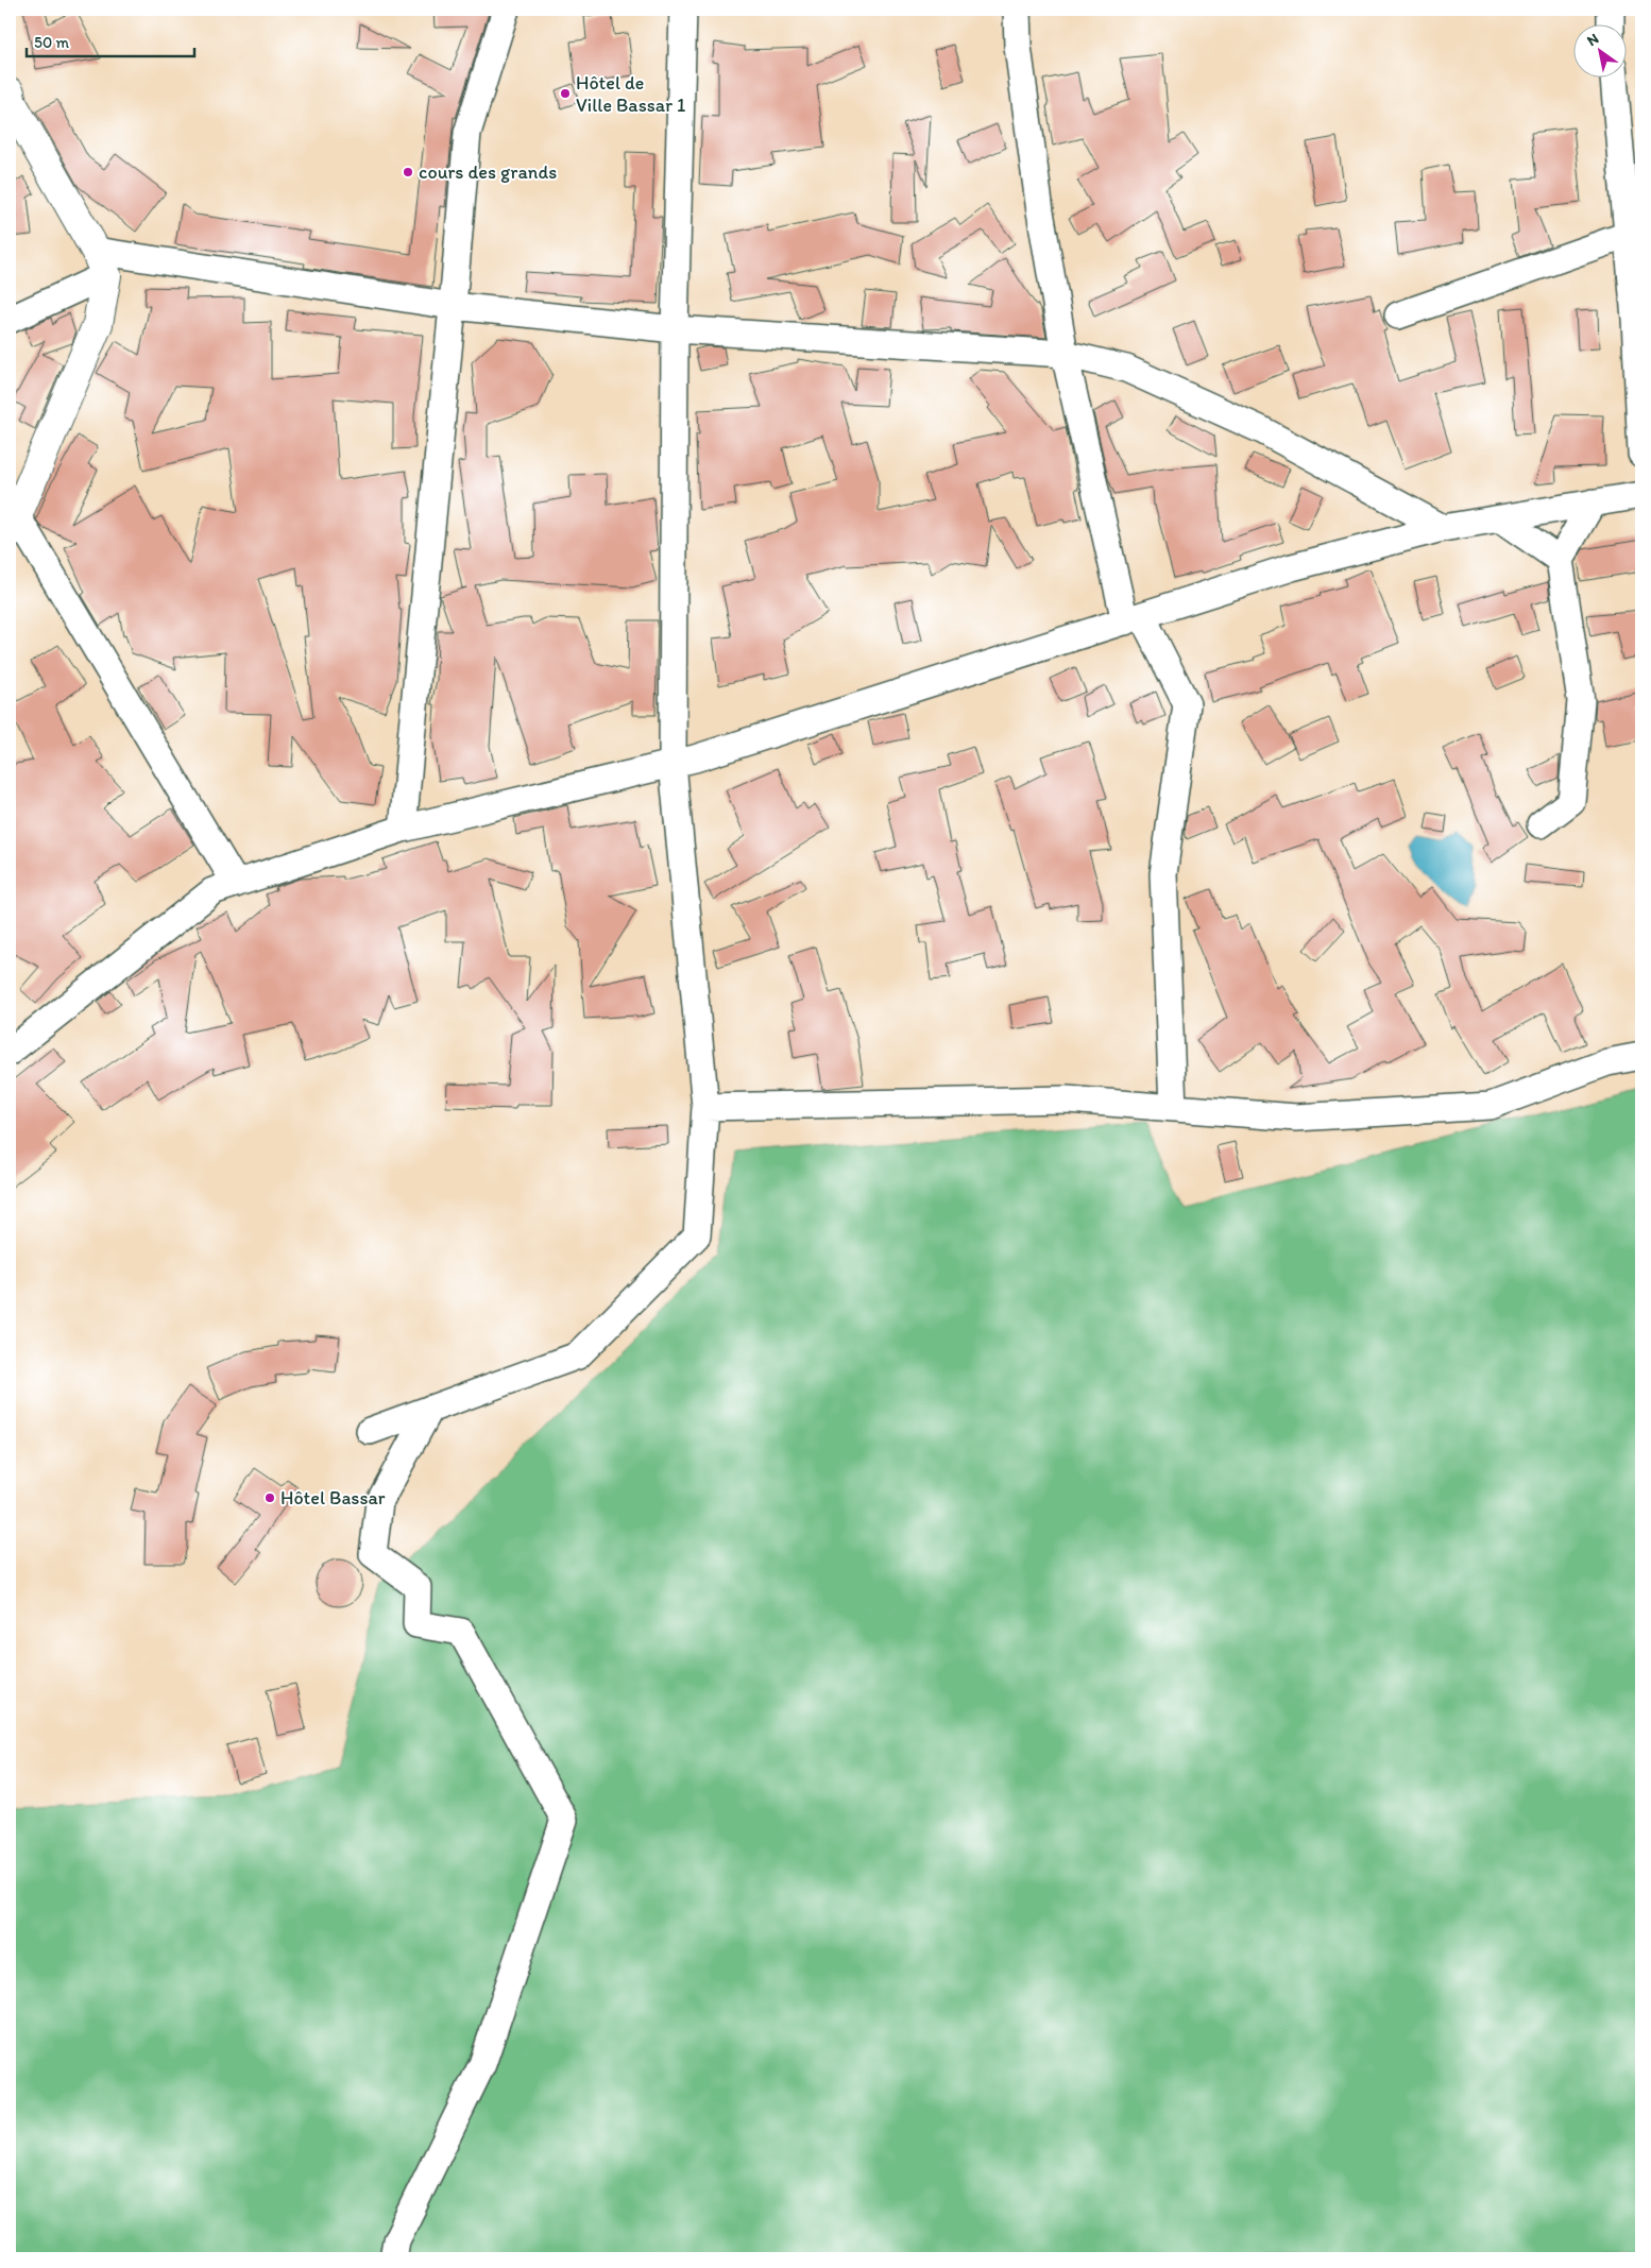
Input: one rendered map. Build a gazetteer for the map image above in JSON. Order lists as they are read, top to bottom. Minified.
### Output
{"places":["Hôtel de Ville Bassar 1","cours des grands","Hôtel Bassar"],"scale_bar":"50 m","north":"top left"}
